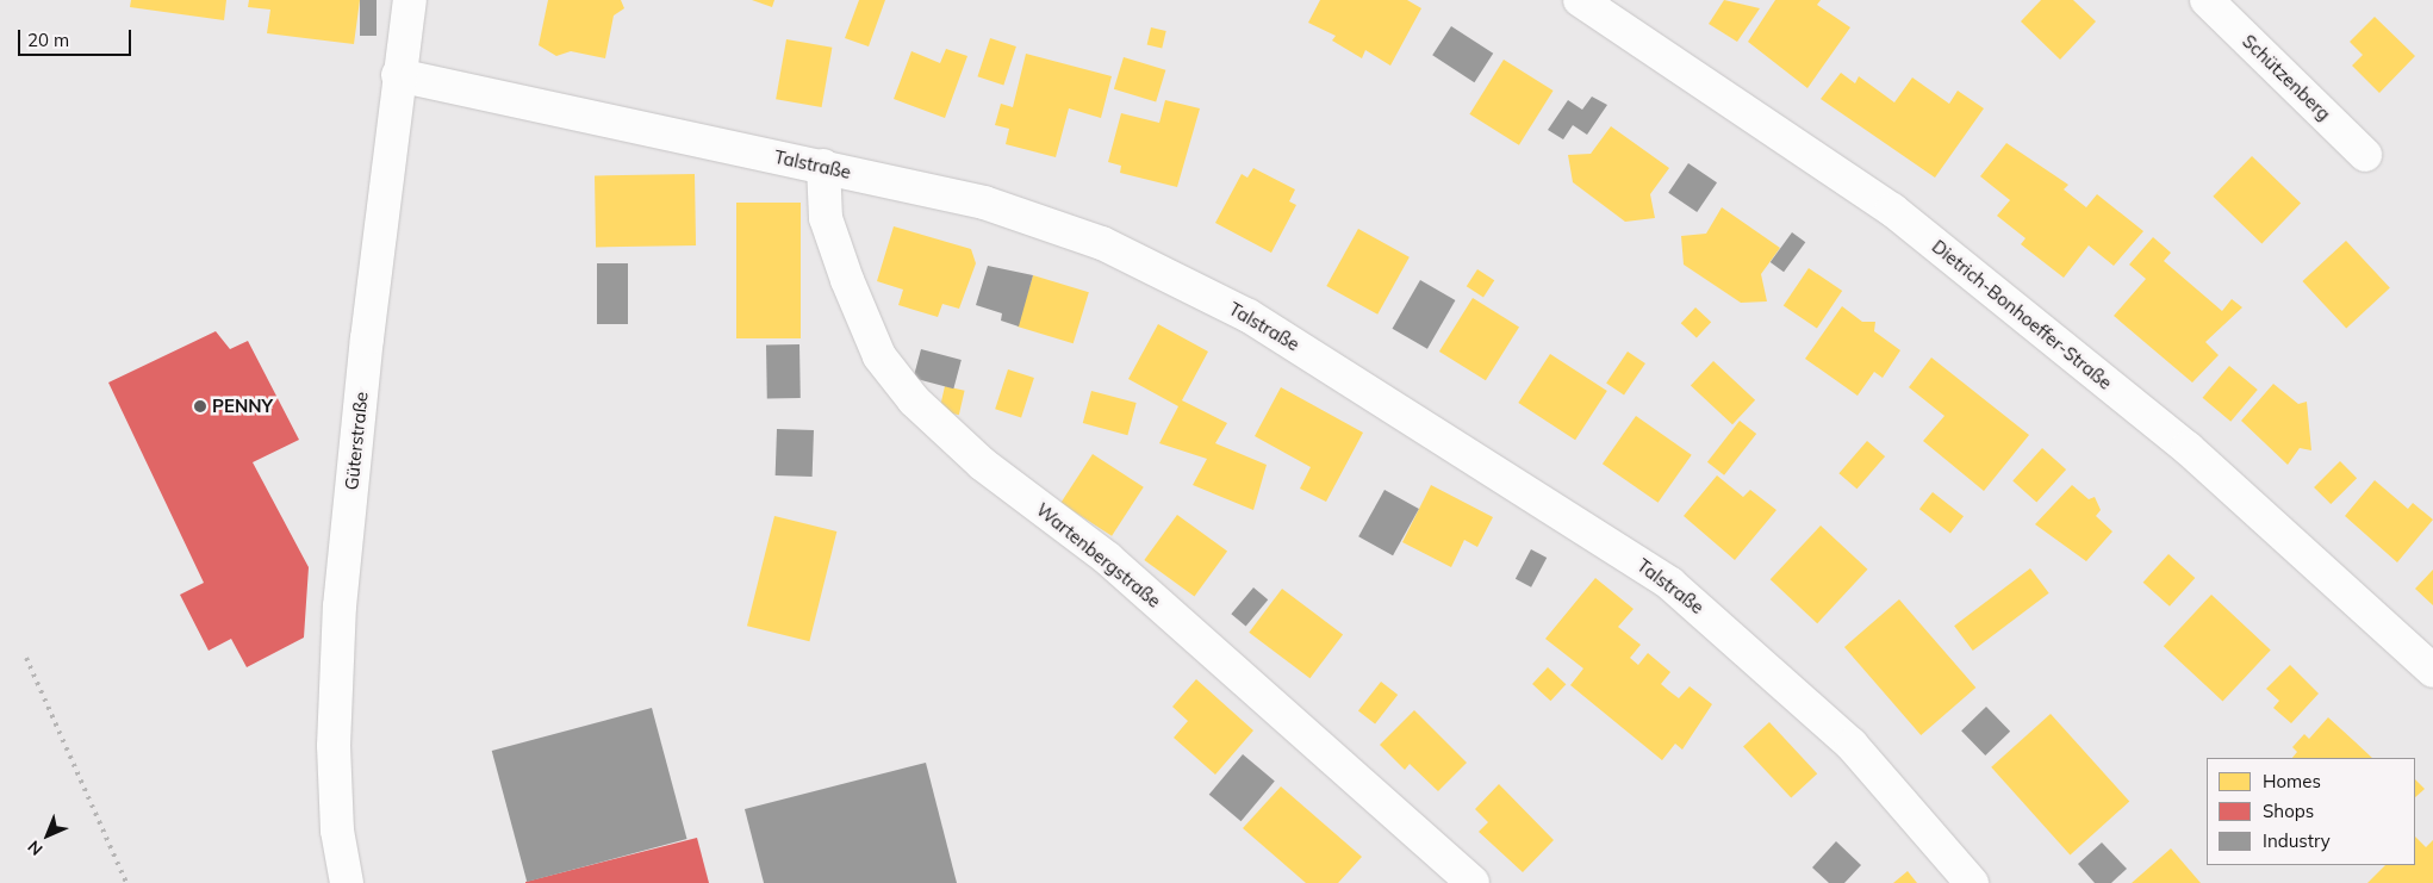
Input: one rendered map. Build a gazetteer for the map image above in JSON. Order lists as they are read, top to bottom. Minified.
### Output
{"streets":{"street":["Schützenberg","Talstraße","Dietrich-Bonhoeffer-Straße","Güterstraße","Wartenbergstraße"]},"crossings":[["Talstraße","Güterstraße"],["Talstraße","Wartenbergstraße"]],"places":["PENNY"],"legend":["Homes","Shops","Industry"],"scale_bar":"20 m","north":"bottom left"}
